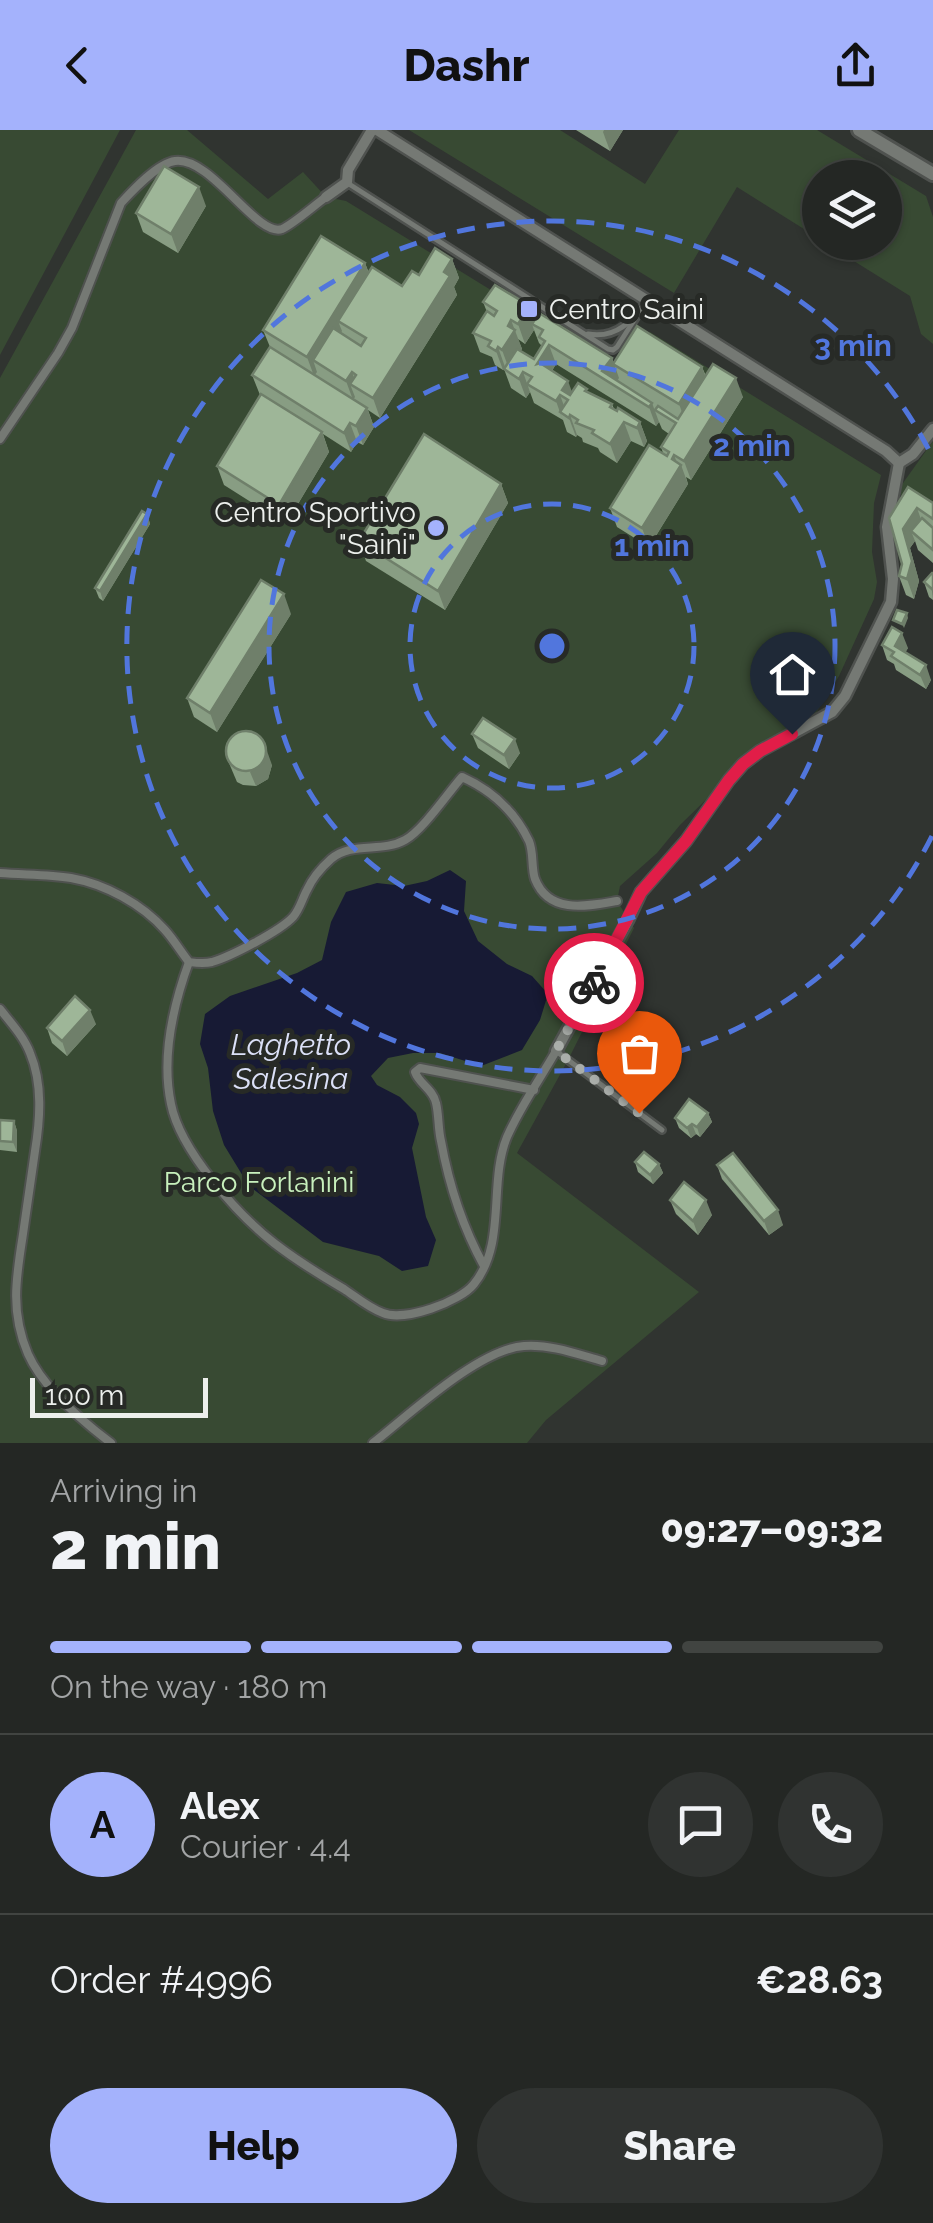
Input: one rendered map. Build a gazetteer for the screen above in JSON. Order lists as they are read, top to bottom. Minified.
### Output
{"water":["Laghetto Salesina"],"parks":["Parco Forlanini"],"places":{"transit":["Centro Saini"],"other":["Centro Sportivo \"Saini\""]},"scale_bar":"100 m","page":{"header":"Dashr","scale":"100 m","heading":["2 min","Arriving in","09:27–09:32"],"panel":["Alex","Courier · 4.4","Order #4996","€28.63"],"bar":"On the way · 180 m","round":"A","buttons":["Help","Share"]},"rings":["3 min","2 min","1 min"]}
